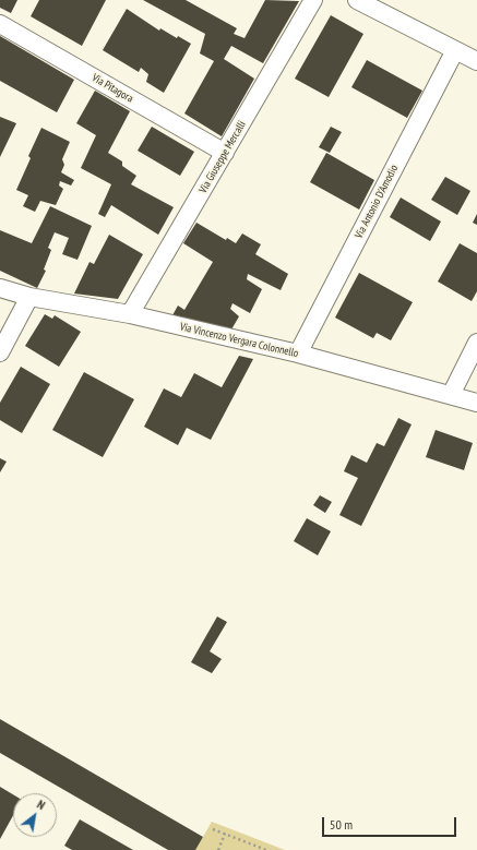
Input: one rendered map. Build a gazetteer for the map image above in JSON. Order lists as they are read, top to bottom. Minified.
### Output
{"streets":{"street":["Via Pitagora","Via Giuseppe Mercalli","Via Antonio D'Amodio","Via Vincenzo Vergara Colonnello"]},"crossings":[["Via Pitagora","Via Giuseppe Mercalli"],["Via Giuseppe Mercalli","Via Vincenzo Vergara Colonnello"],["Via Antonio D'Amodio","Via Vincenzo Vergara Colonnello"]],"scale_bar":"50 m","north":"top right"}
